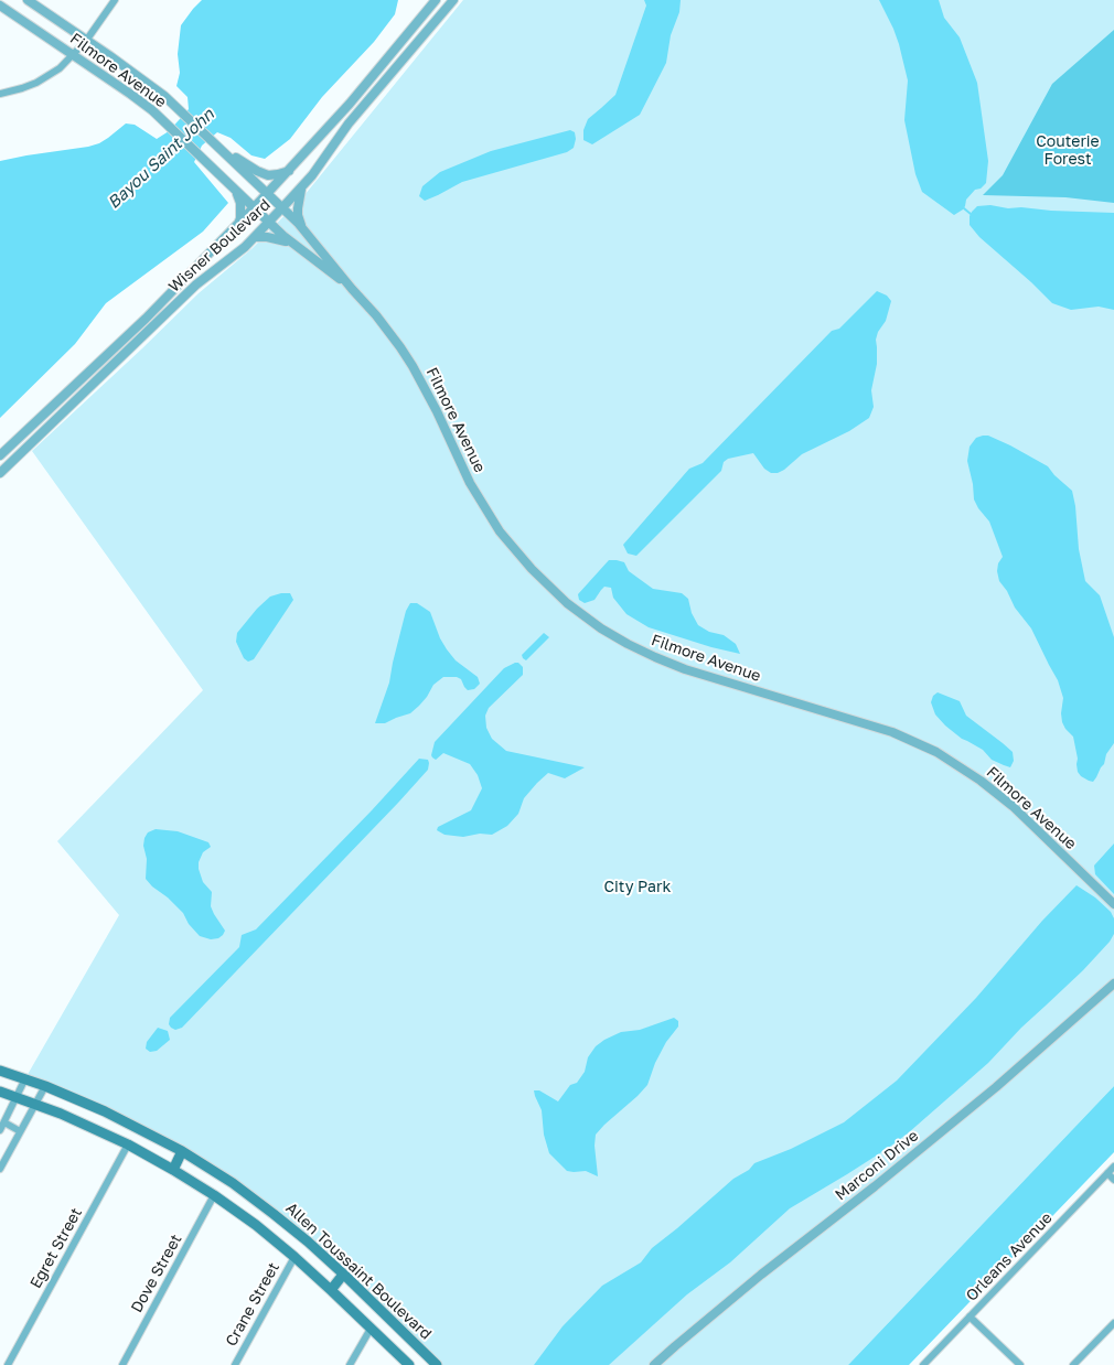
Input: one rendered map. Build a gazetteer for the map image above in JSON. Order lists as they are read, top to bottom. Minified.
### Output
{"streets":{"main road":["Allen Toussaint Boulevard"],"street":["Filmore Avenue","Wisner Boulevard","Marconi Drive","Egret Street","Orleans Avenue","Dove Street","Crane Street"]},"crossings":[["Filmore Avenue","Wisner Boulevard"]],"water":["Bayou Saint John"],"parks":["Couterie Forest","City Park"]}
